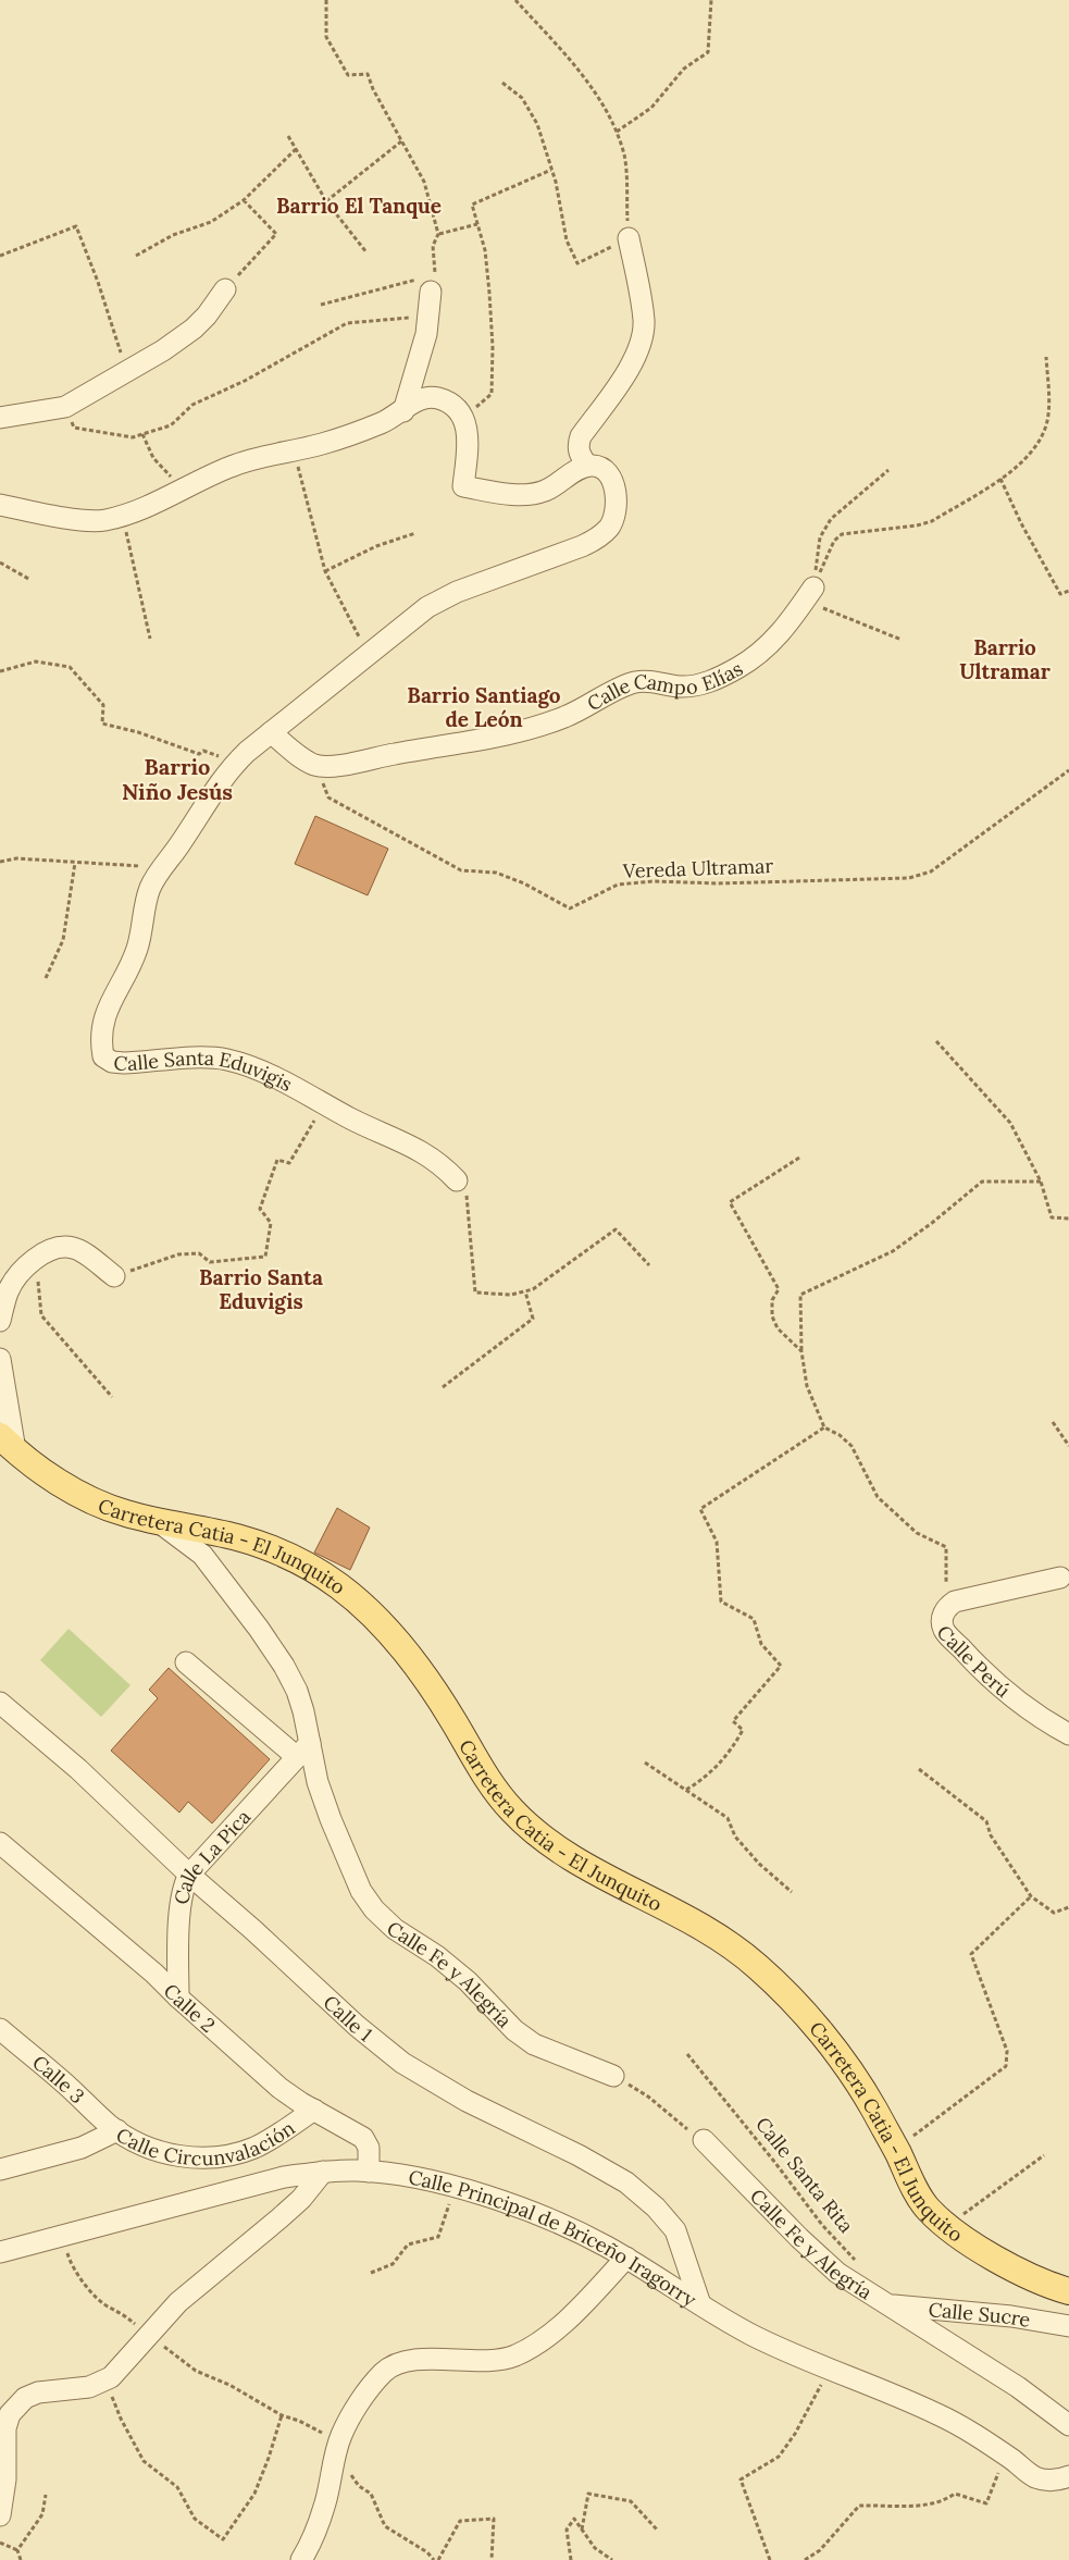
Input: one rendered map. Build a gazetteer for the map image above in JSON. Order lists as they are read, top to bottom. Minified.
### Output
{"streets":{"main road":["Carretera Catia - El Junquito"],"street":["Calle Campo Elías","Calle Santa Eduvigis","Calle Perú","Calle La Pica","Calle Fe y Alegría","Calle 2","Calle 1","Calle 3","Calle Circunvalación","Calle Principal de Briceño Iragorry","Calle Sucre"],"path":["Vereda Ultramar","Calle Santa Rita"]},"crossings":[["Calle Campo Elías","Vereda Ultramar"],["Carretera Catia - El Junquito","Calle Fe y Alegría"],["Calle La Pica","Calle Fe y Alegría"],["Calle La Pica","Calle 2"],["Calle La Pica","Calle 1"],["Calle Fe y Alegría","Calle Sucre"],["Calle 2","Calle Circunvalación"],["Calle 2","Calle Principal de Briceño Iragorry"],["Calle 1","Calle Principal de Briceño Iragorry"],["Calle 3","Calle Circunvalación"]],"districts":["Barrio El Tanque","Barrio Ultramar","Barrio Santiago de León","Barrio Niño Jesús","Barrio Santa Eduvigis"]}
